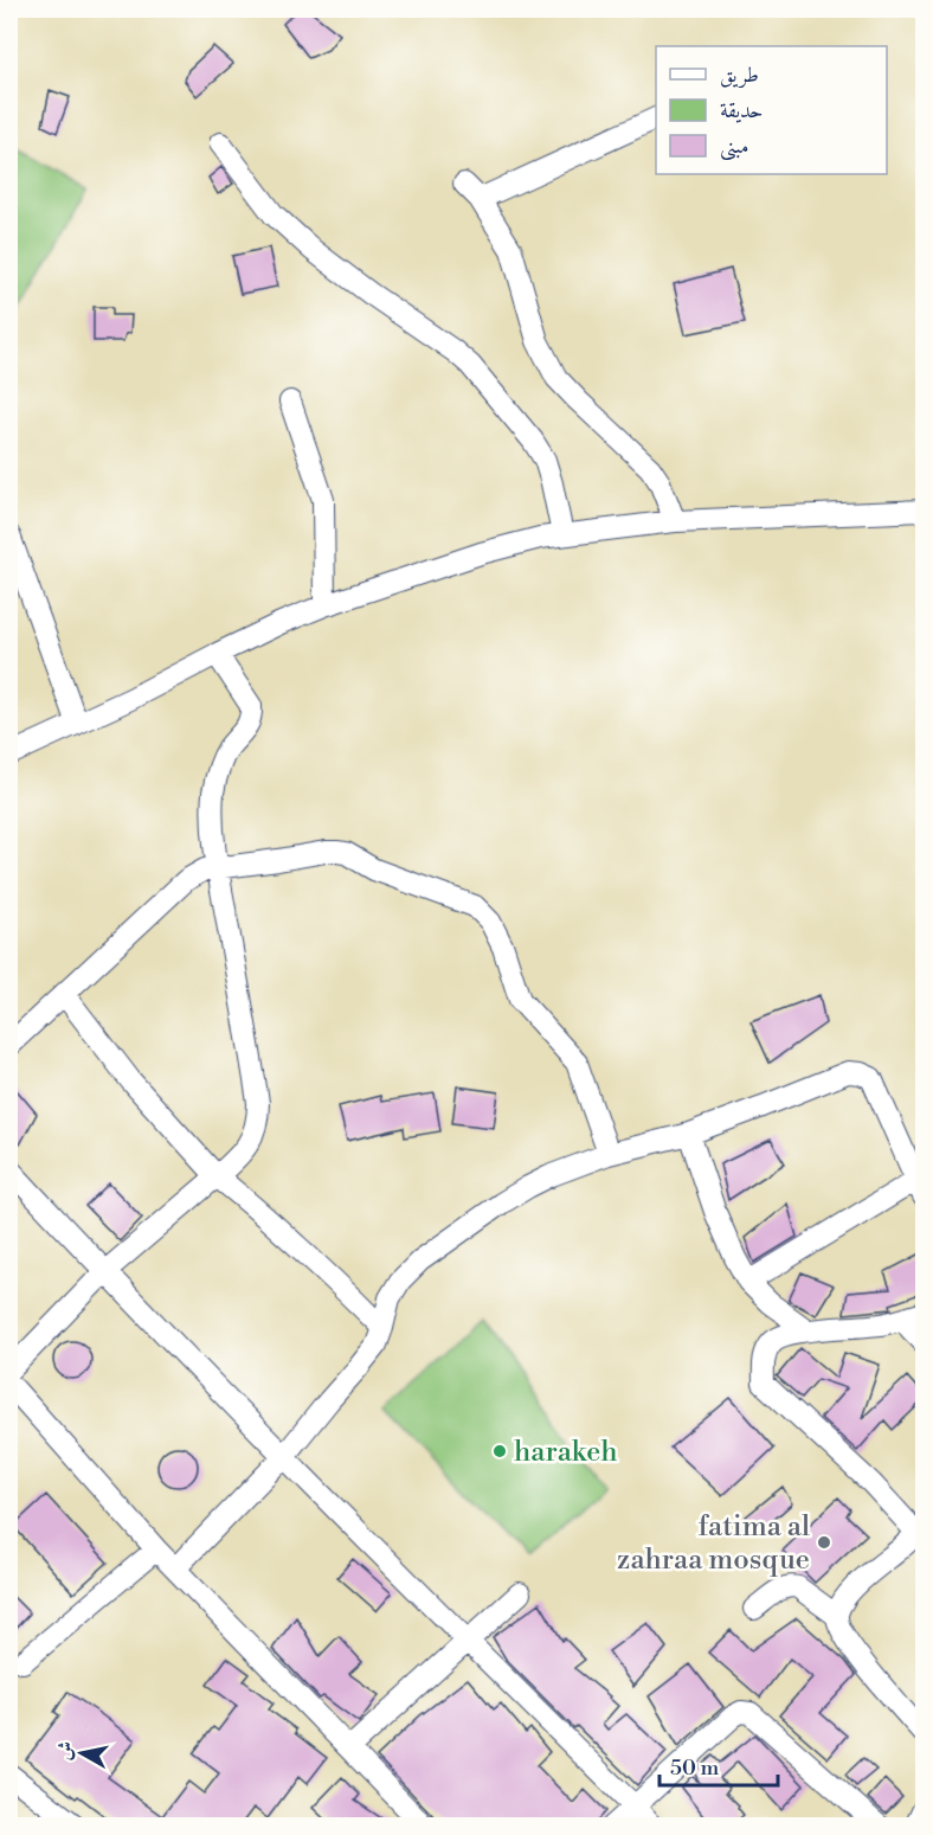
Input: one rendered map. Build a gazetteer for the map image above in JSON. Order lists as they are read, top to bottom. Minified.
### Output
{"places":["harakeh","fatima al zahraa mosque"],"legend":["طريق","حديقة","مبنى"],"scale_bar":"50 m","north":"left"}
